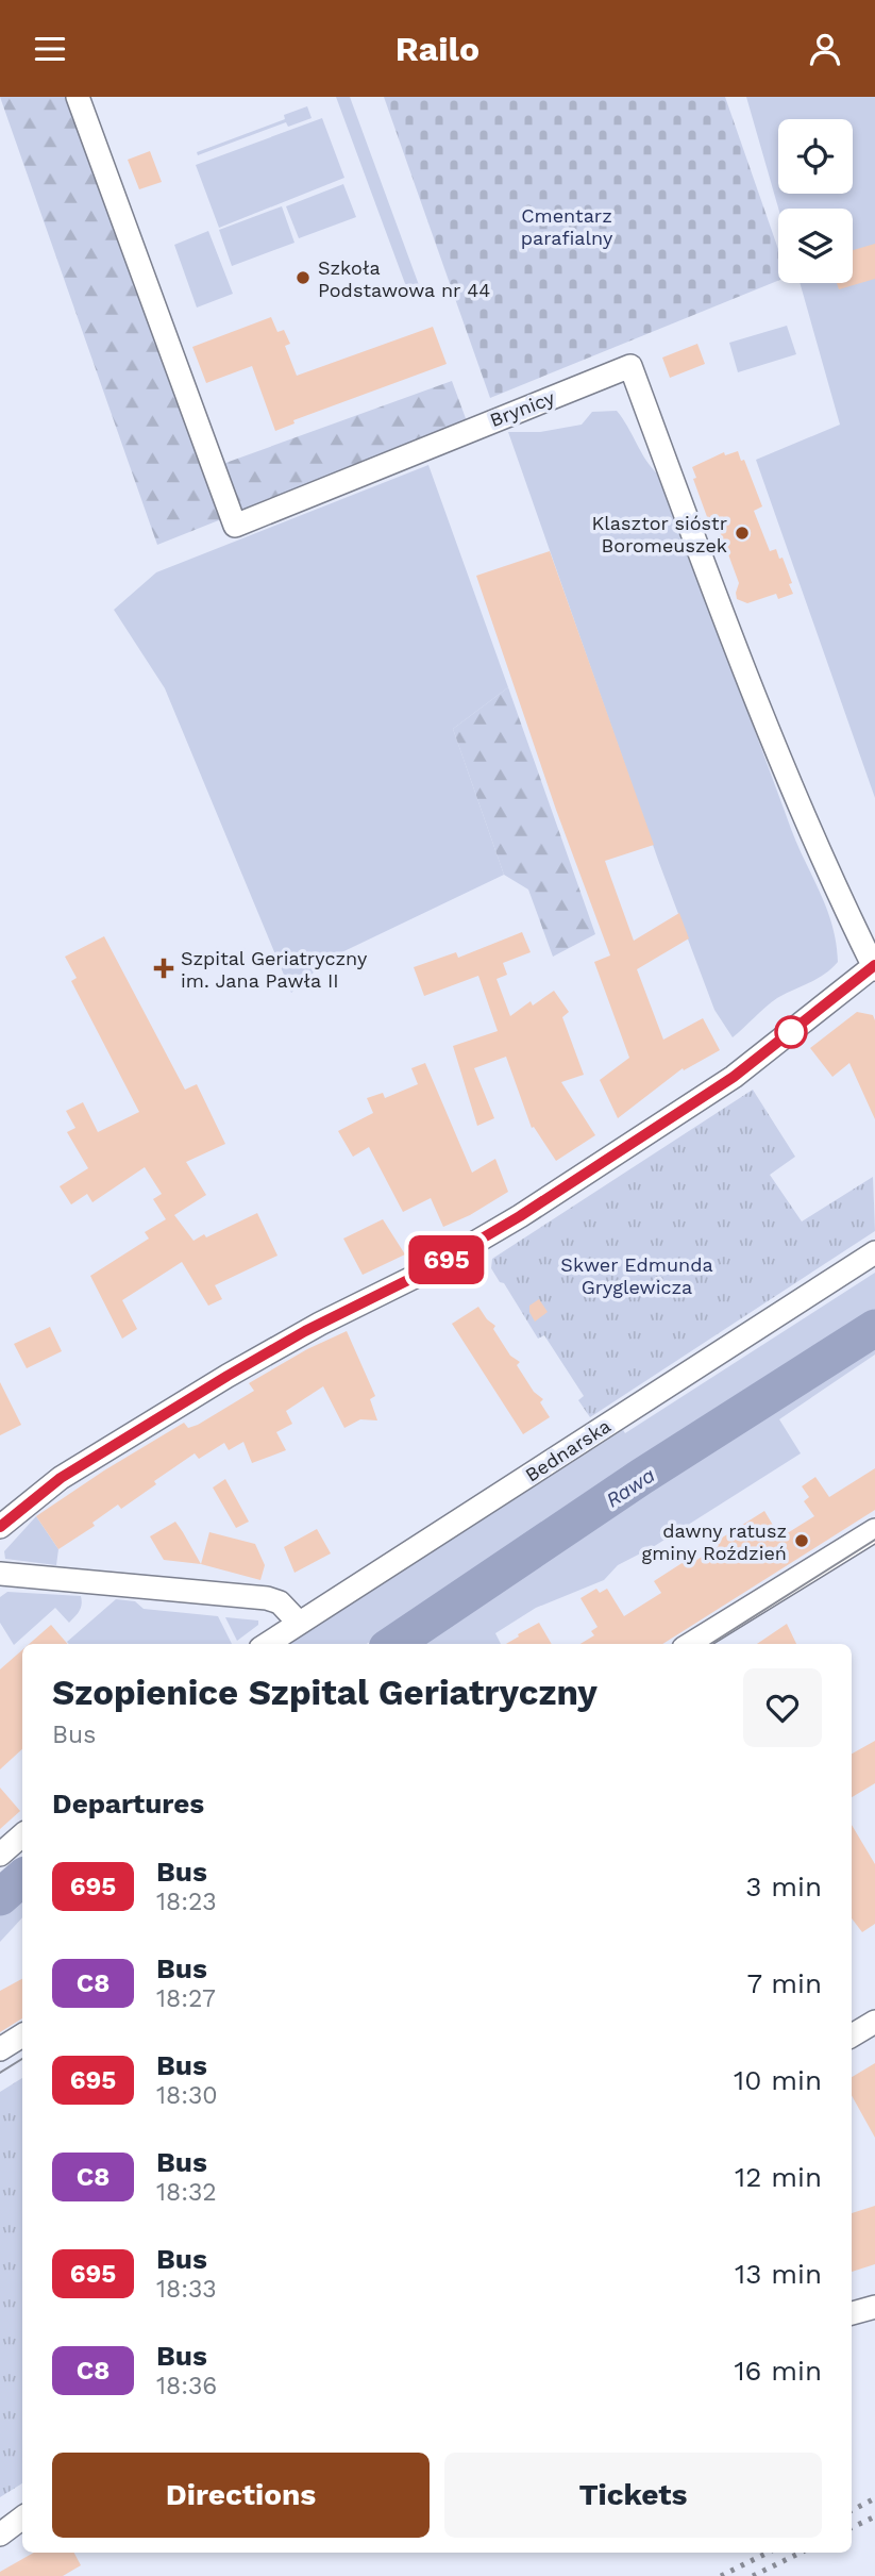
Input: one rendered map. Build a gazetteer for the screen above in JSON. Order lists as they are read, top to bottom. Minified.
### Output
{"streets":{"street":["Brynicy","Bednarska"]},"water":["Rawa"],"parks":["Cmentarz parafialny","Skwer Edmunda Gryglewicza"],"places":{"other":["Szkoła Podstawowa nr 44","Klasztor sióstr Boromeuszek","dawny ratusz gminy Roździeń"],"health":["Szpital Geriatryczny im. Jana Pawła II"]},"lines":["bus line 695"],"page":{"header":"Railo","on_map":"695","heading":[["Szopienice Szpital Geriatryczny","Bus"],"Departures"],"list":[{"mark":"695","name":"Bus","note":"18:23","value":"3 min"},{"mark":"C8","name":"Bus","note":"18:27","value":"7 min"},{"mark":"695","name":"Bus","note":"18:30","value":"10 min"},{"mark":"C8","name":"Bus","note":"18:32","value":"12 min"},{"mark":"695","name":"Bus","note":"18:33","value":"13 min"},{"mark":"C8","name":"Bus","note":"18:36","value":"16 min"}],"buttons":["Directions","Tickets"]}}
